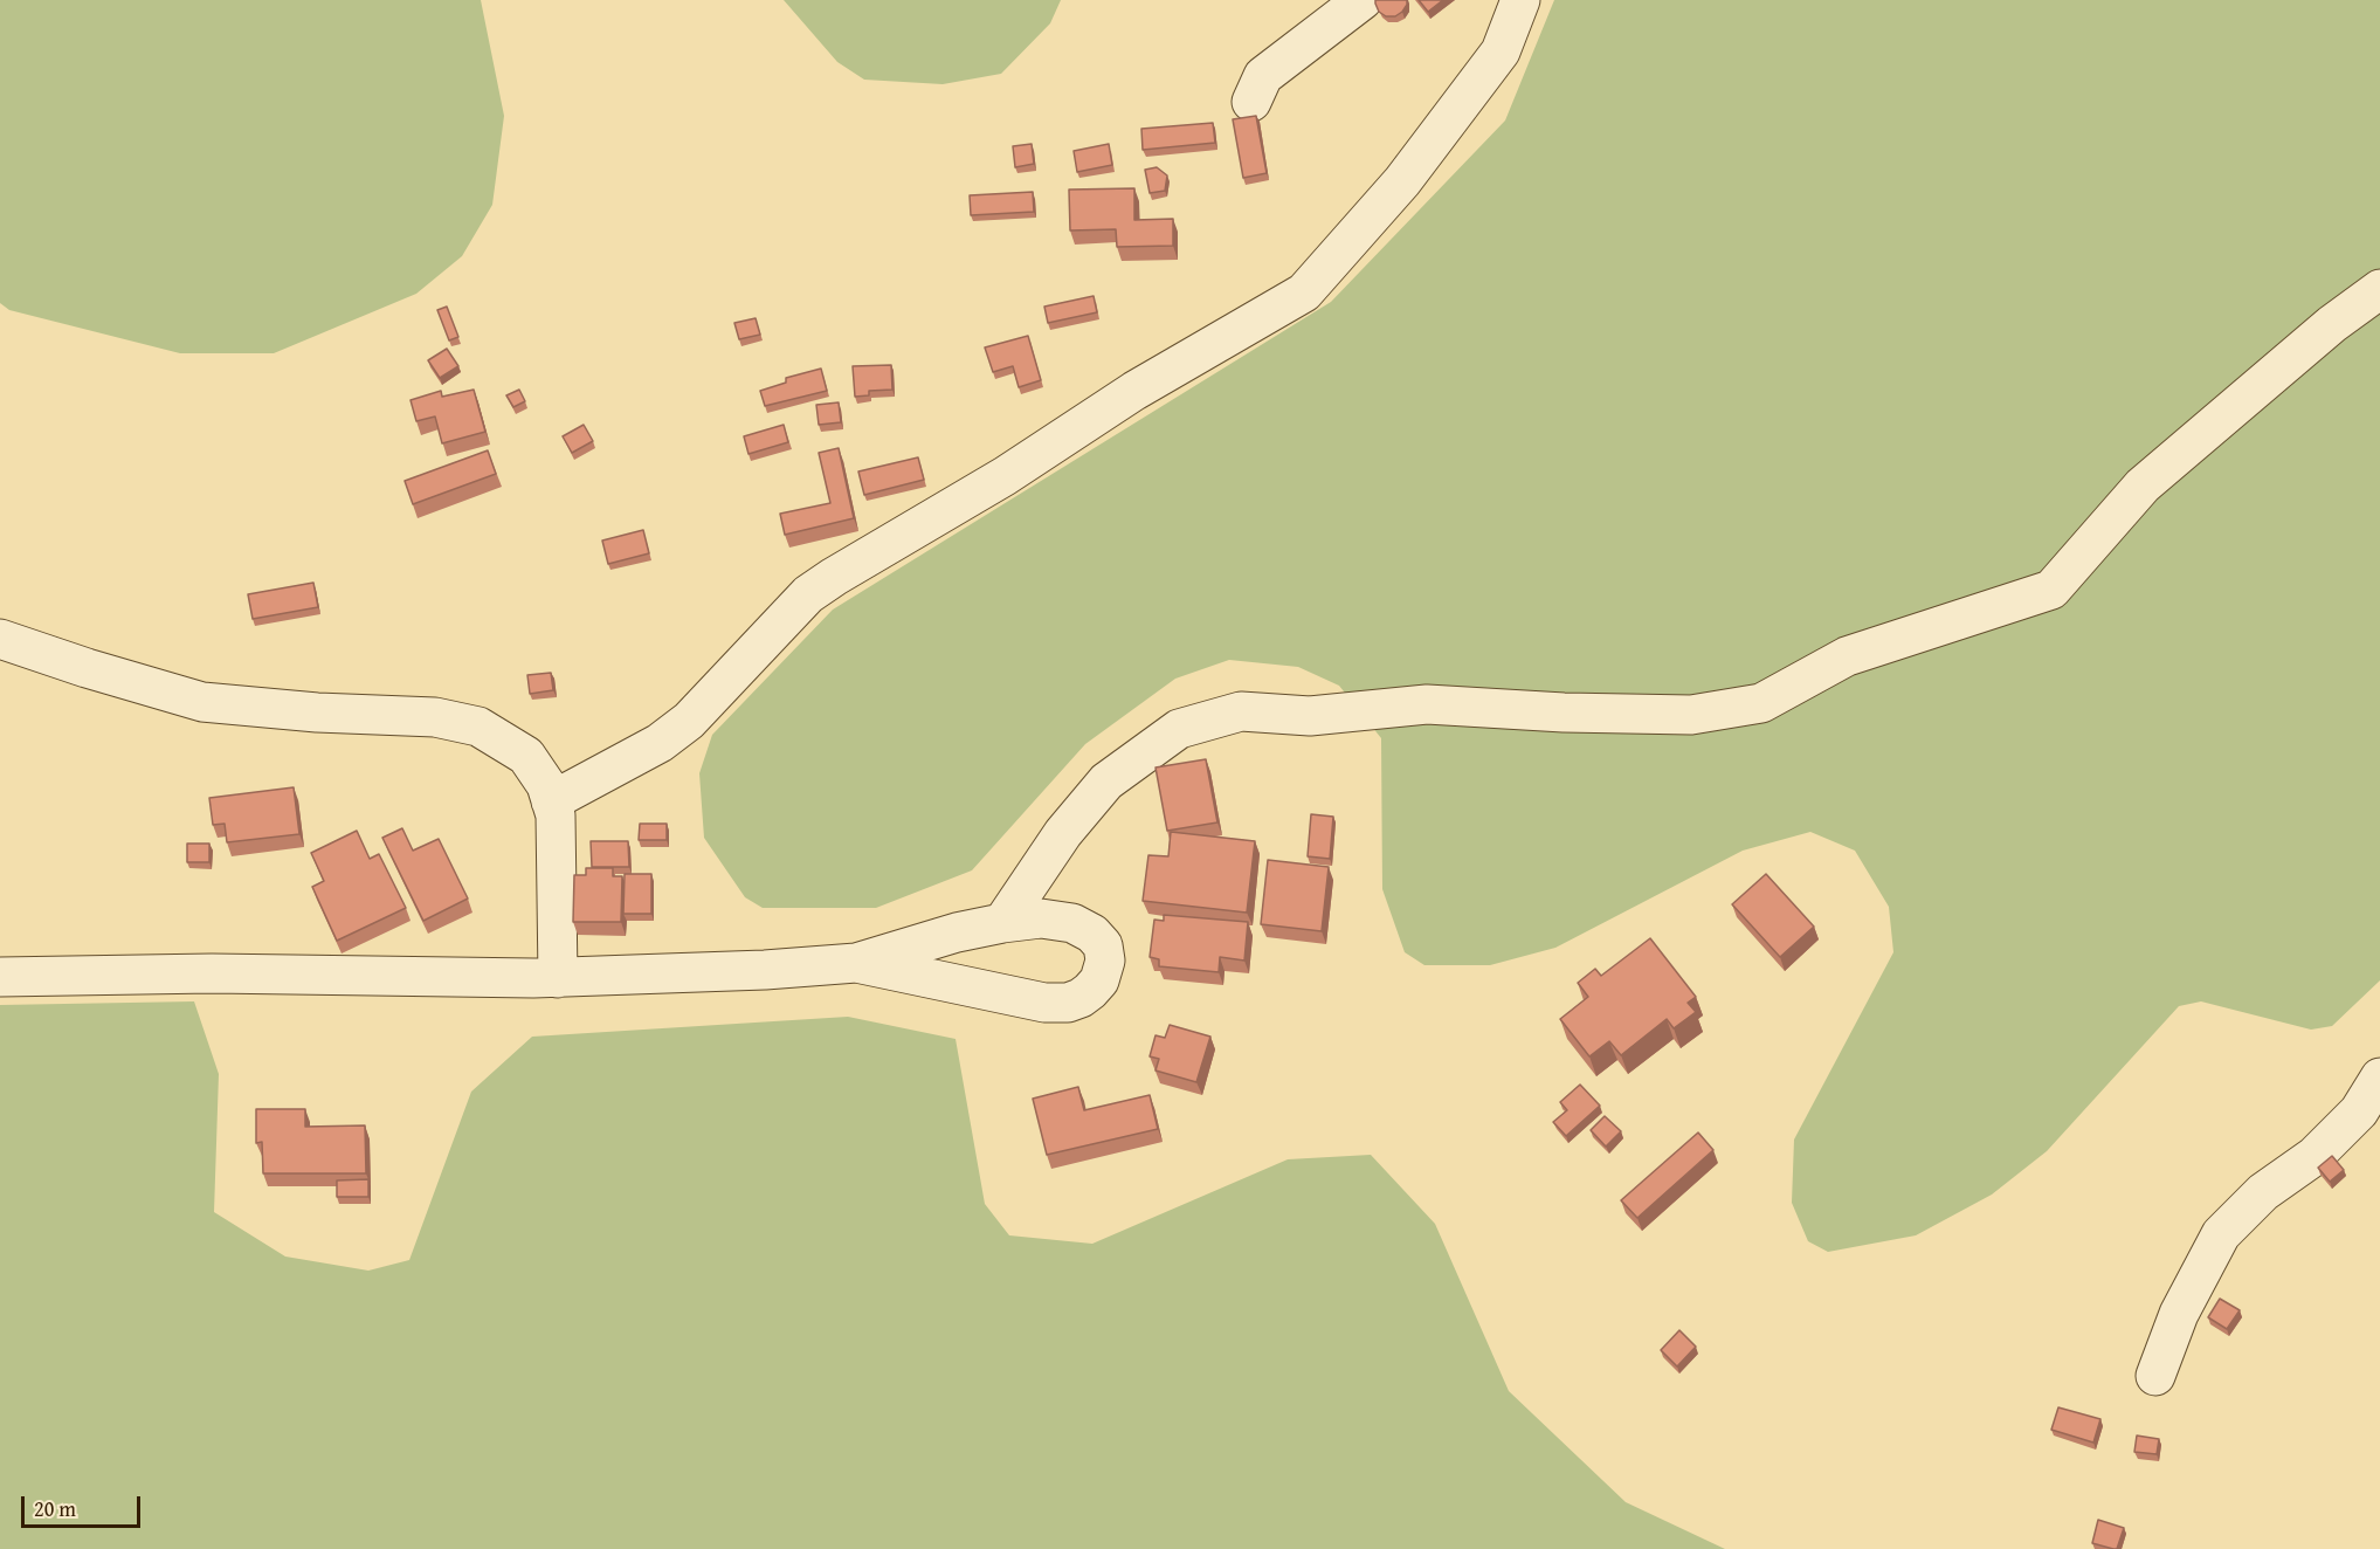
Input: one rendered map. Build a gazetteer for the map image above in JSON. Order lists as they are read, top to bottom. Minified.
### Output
{"scale_bar":"20 m"}
